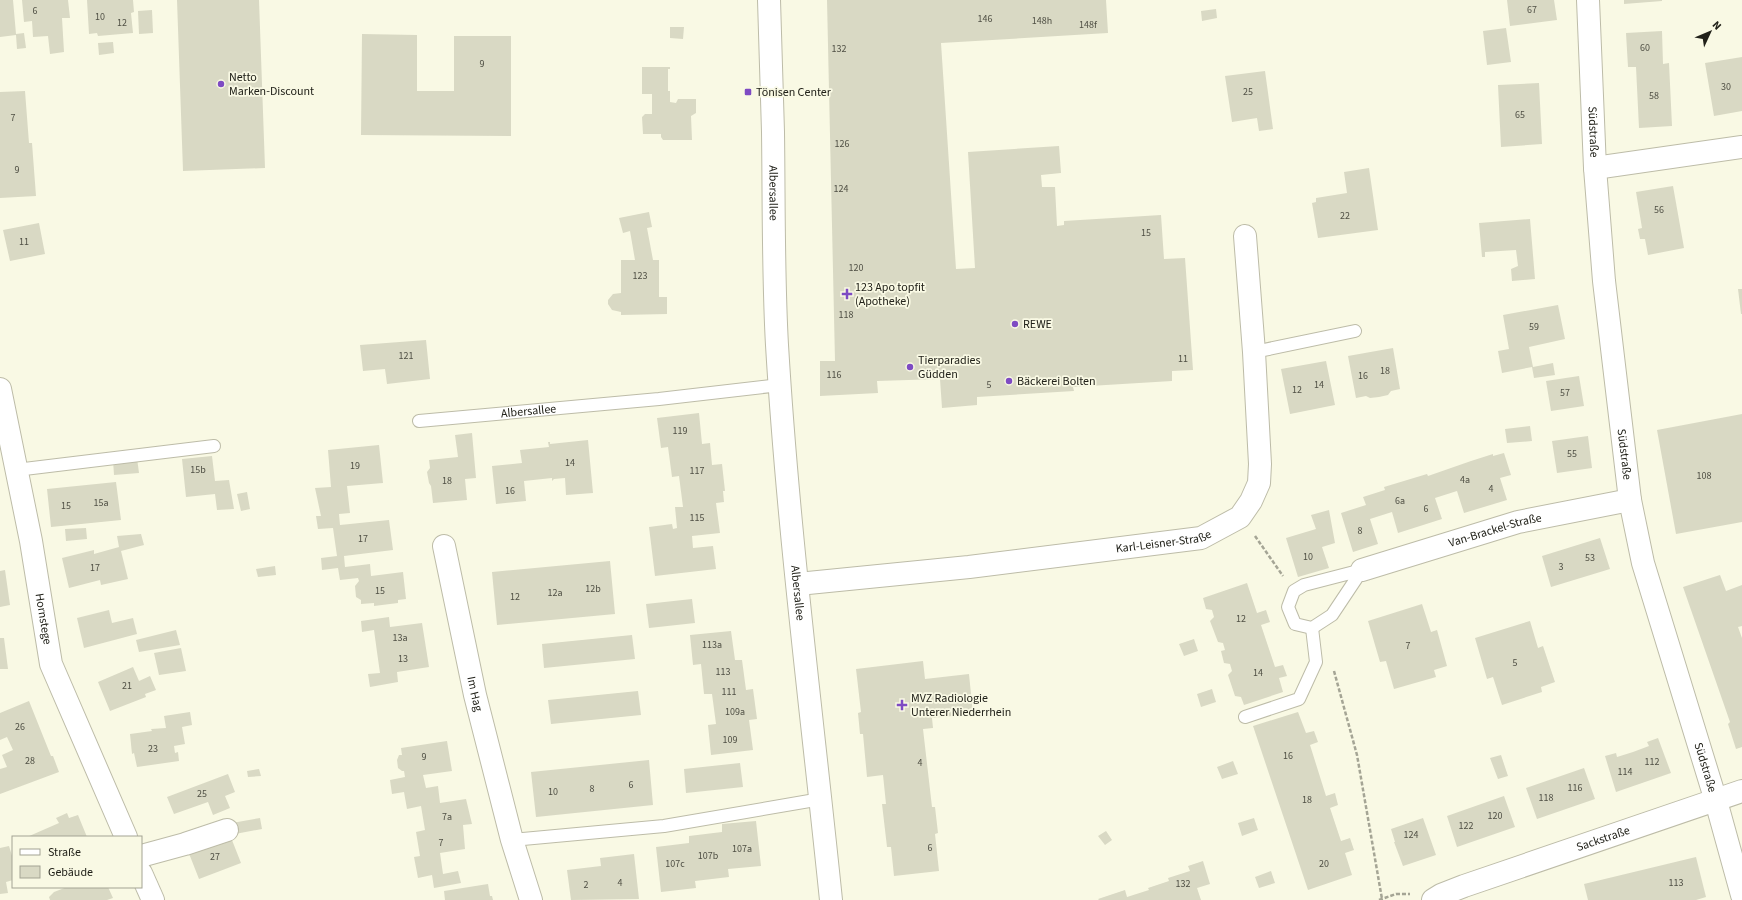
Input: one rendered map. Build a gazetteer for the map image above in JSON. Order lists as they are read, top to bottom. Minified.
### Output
{"streets":{"street":["Südstraße","Albersallee","Van-Brackel-Straße","Karl-Leisner-Straße","Hornstege","Im Hag","Sackstraße"]},"crossings":[["Südstraße","Van-Brackel-Straße"],["Südstraße","Sackstraße"],["Albersallee","Karl-Leisner-Straße"]],"places":{"other":["Netto Marken-Discount","REWE","Tierparadies Güdden","Bäckerei Bolten"],"transit":["Tönisen Center"],"health":["123 Apo topfit (Apotheke)","MVZ Radiologie Unterer Niederrhein"]},"house_numbers":["67","6","10","146","148h","12","148f","60","132","9","30","25","58","65","7","126","9","124","56","22","15","11","120","123","118","59","121","11","18","116","16","5","14","12","57","119","55","14","19","15b","117","108","4a","18","4","16","6a","15a","15","6","115","8","17","10","53","3","17","12b","15","12a","12","12","13a","113a","7","13","5","113","14","21","111","109a","26","109","23","16","9","28","112","4","114","6","116","8","10","25","118","18","120","7a","122","124","7","6","107a","107b","27","107c","20","4","113","132","2"],"legend":["Straße","Gebäude"],"north":"top right"}
